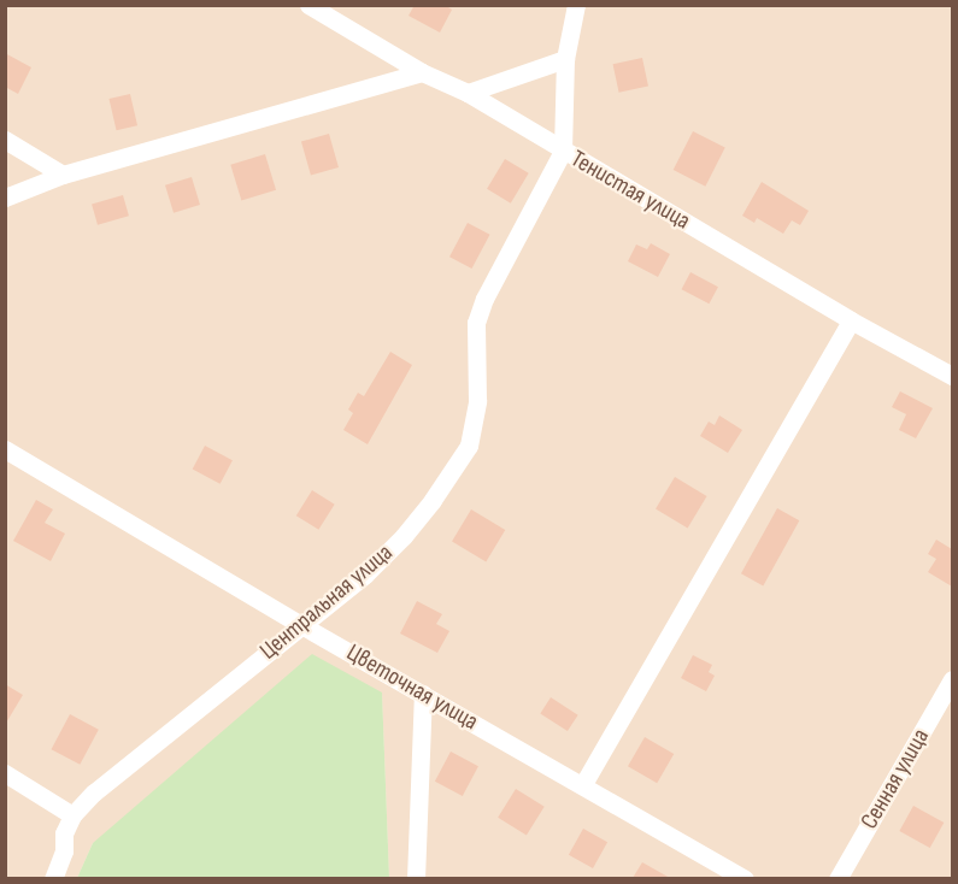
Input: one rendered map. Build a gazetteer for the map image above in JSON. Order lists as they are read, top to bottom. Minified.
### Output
{"streets":{"street":["Тенистая улица","Центральная улица","Цветочная улица","Сенная улица"]},"crossings":[["Тенистая улица","Центральная улица"],["Центральная улица","Цветочная улица"]]}
